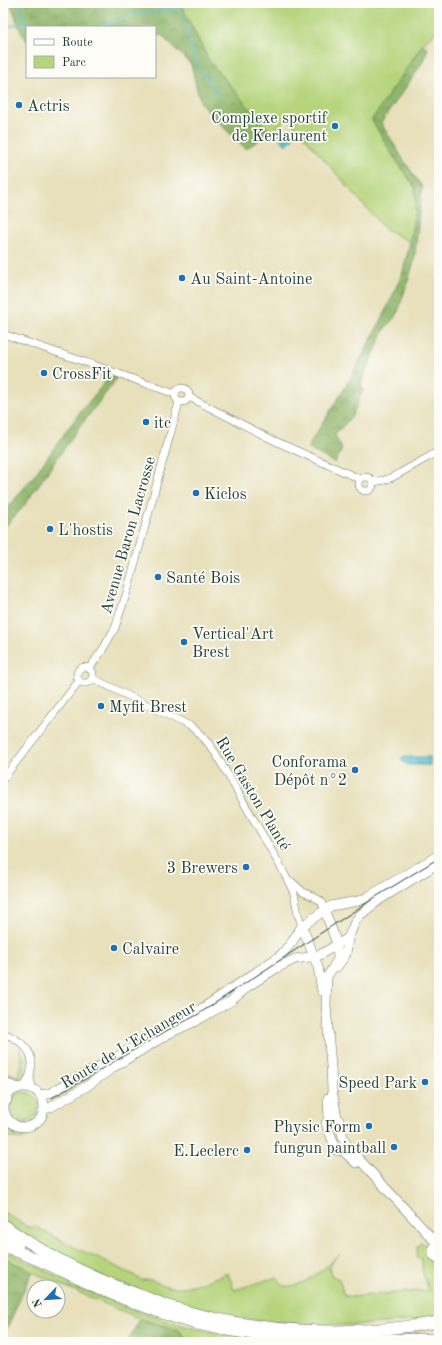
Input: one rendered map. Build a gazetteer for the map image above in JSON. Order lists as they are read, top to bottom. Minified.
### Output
{"streets":{"main road":["Rue Gaston Planté","Route de L'Echangeur"],"street":["Avenue Baron Lacrosse"]},"crossings":[["Avenue Baron Lacrosse","Rue Gaston Planté"],["Rue Gaston Planté","Route de L'Echangeur"]],"places":["Actris","Complexe sportif de Kerlaurent","Au Saint-Antoine","CrossFit","itc","Kiclos","L'hostis","Santé Bois","Vertical'Art Brest","Myfit Brest","Conforama Dépôt n°2","3 Brewers","Calvaire","Speed Park","Physic Form","fungun paintball","E.Leclerc"],"legend":["Route","Parc"],"north":"bottom left"}
